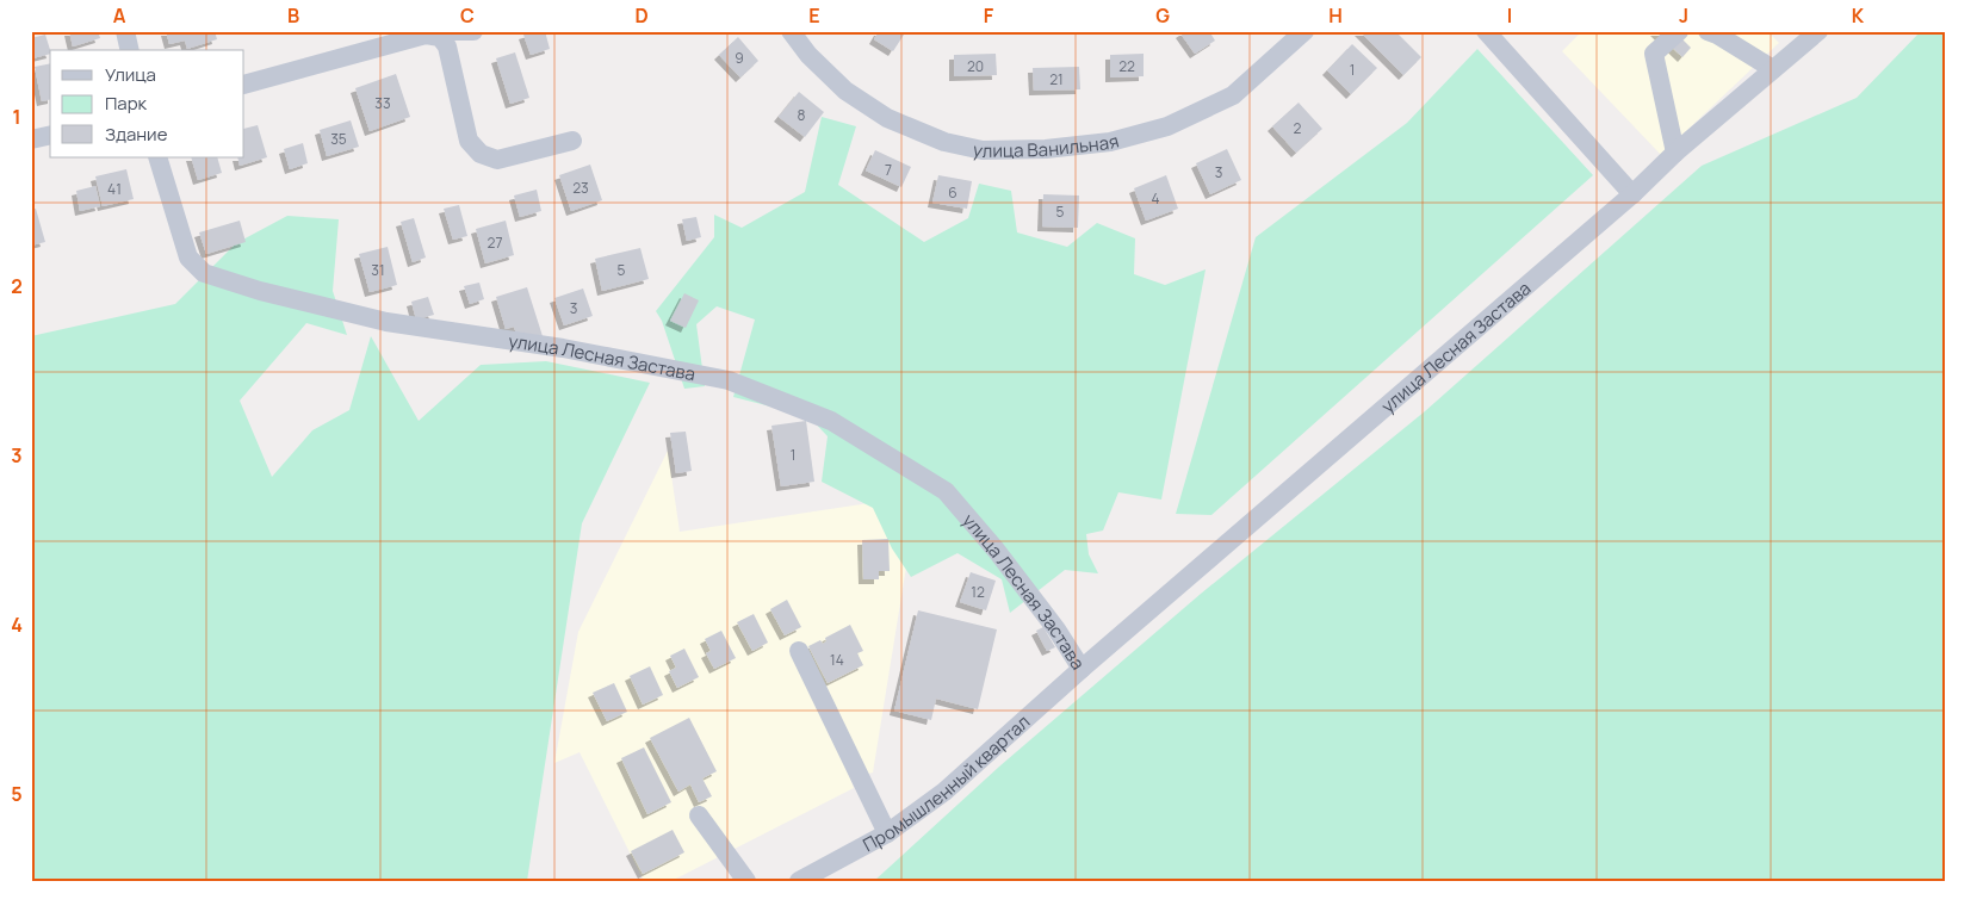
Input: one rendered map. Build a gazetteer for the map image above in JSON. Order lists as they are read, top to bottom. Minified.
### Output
{"streets":{"street":["улица Ванильная","улица Лесная Застава","Промышленный квартал"]},"crossings":[["улица Лесная Застава","Промышленный квартал"]],"house_numbers":["9","20","22","1","21","33","8","2","35","7","3","23","41","6","4","5","27","31","5","3","1","12","14"],"legend":["Улица","Парк","Здание"],"grid":{"columns":["A","B","C","D","E","F","G","H","I","J","K"],"rows":["1","2","3","4","5"]}}
